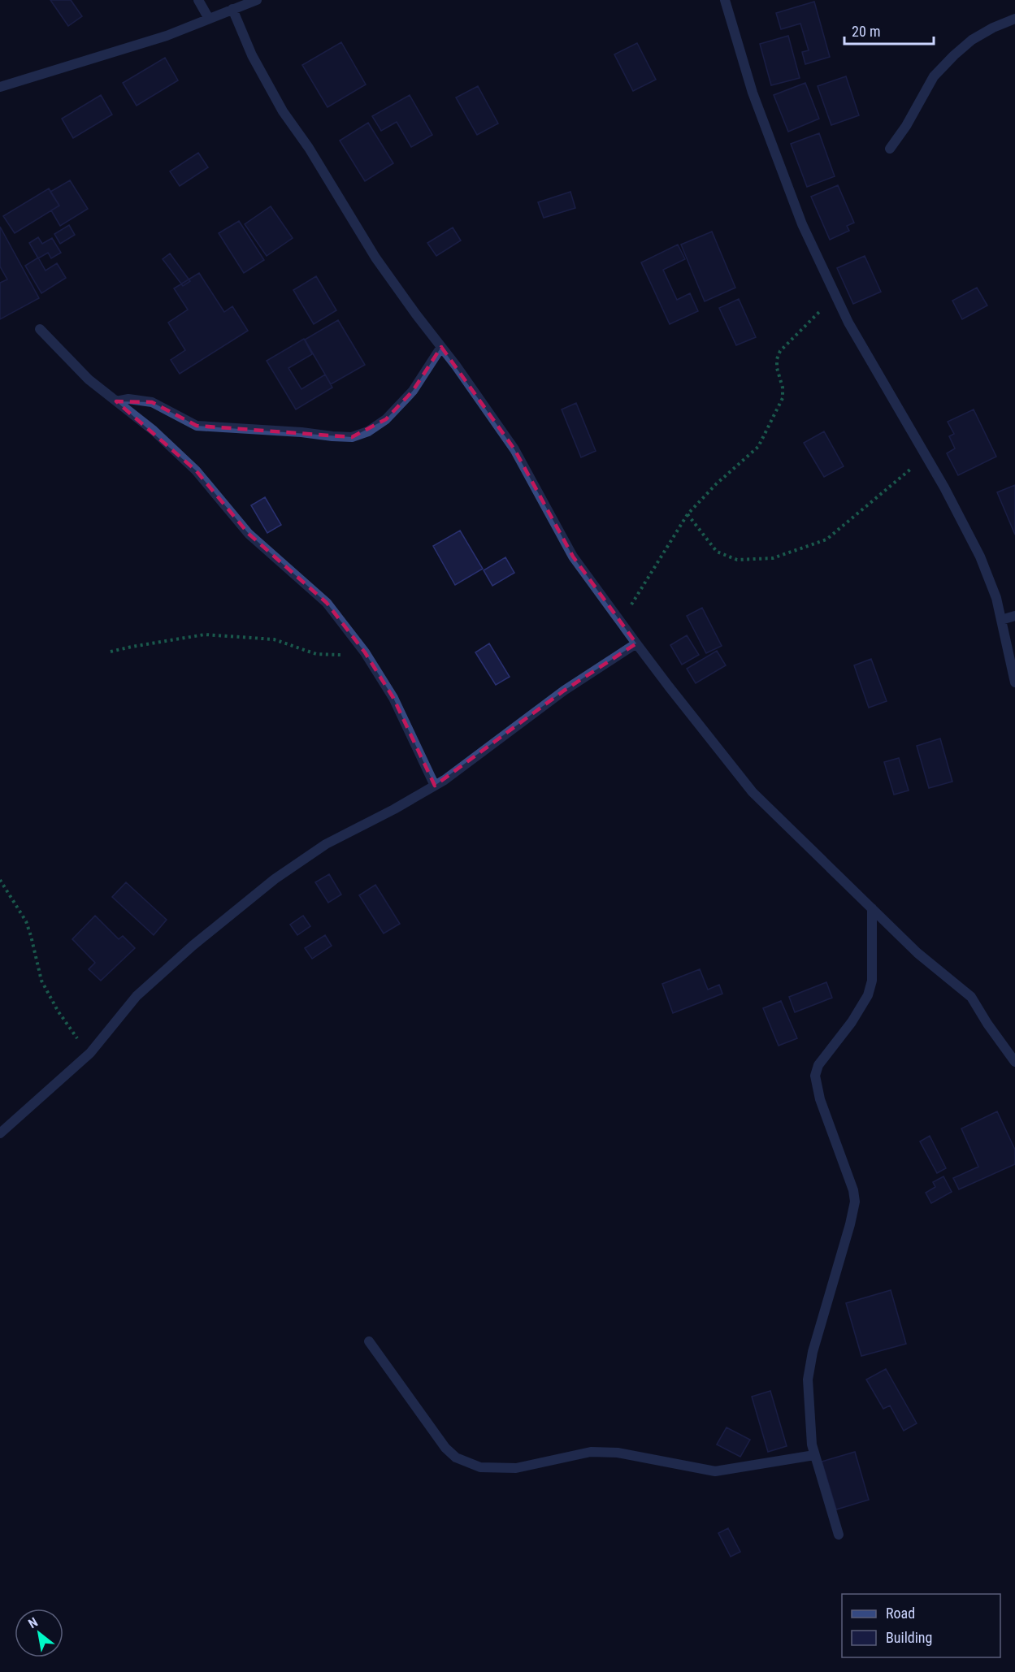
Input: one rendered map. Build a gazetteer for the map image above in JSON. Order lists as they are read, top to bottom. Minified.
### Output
{"legend":["Road","Building"],"scale_bar":"20 m","north":"top left"}
